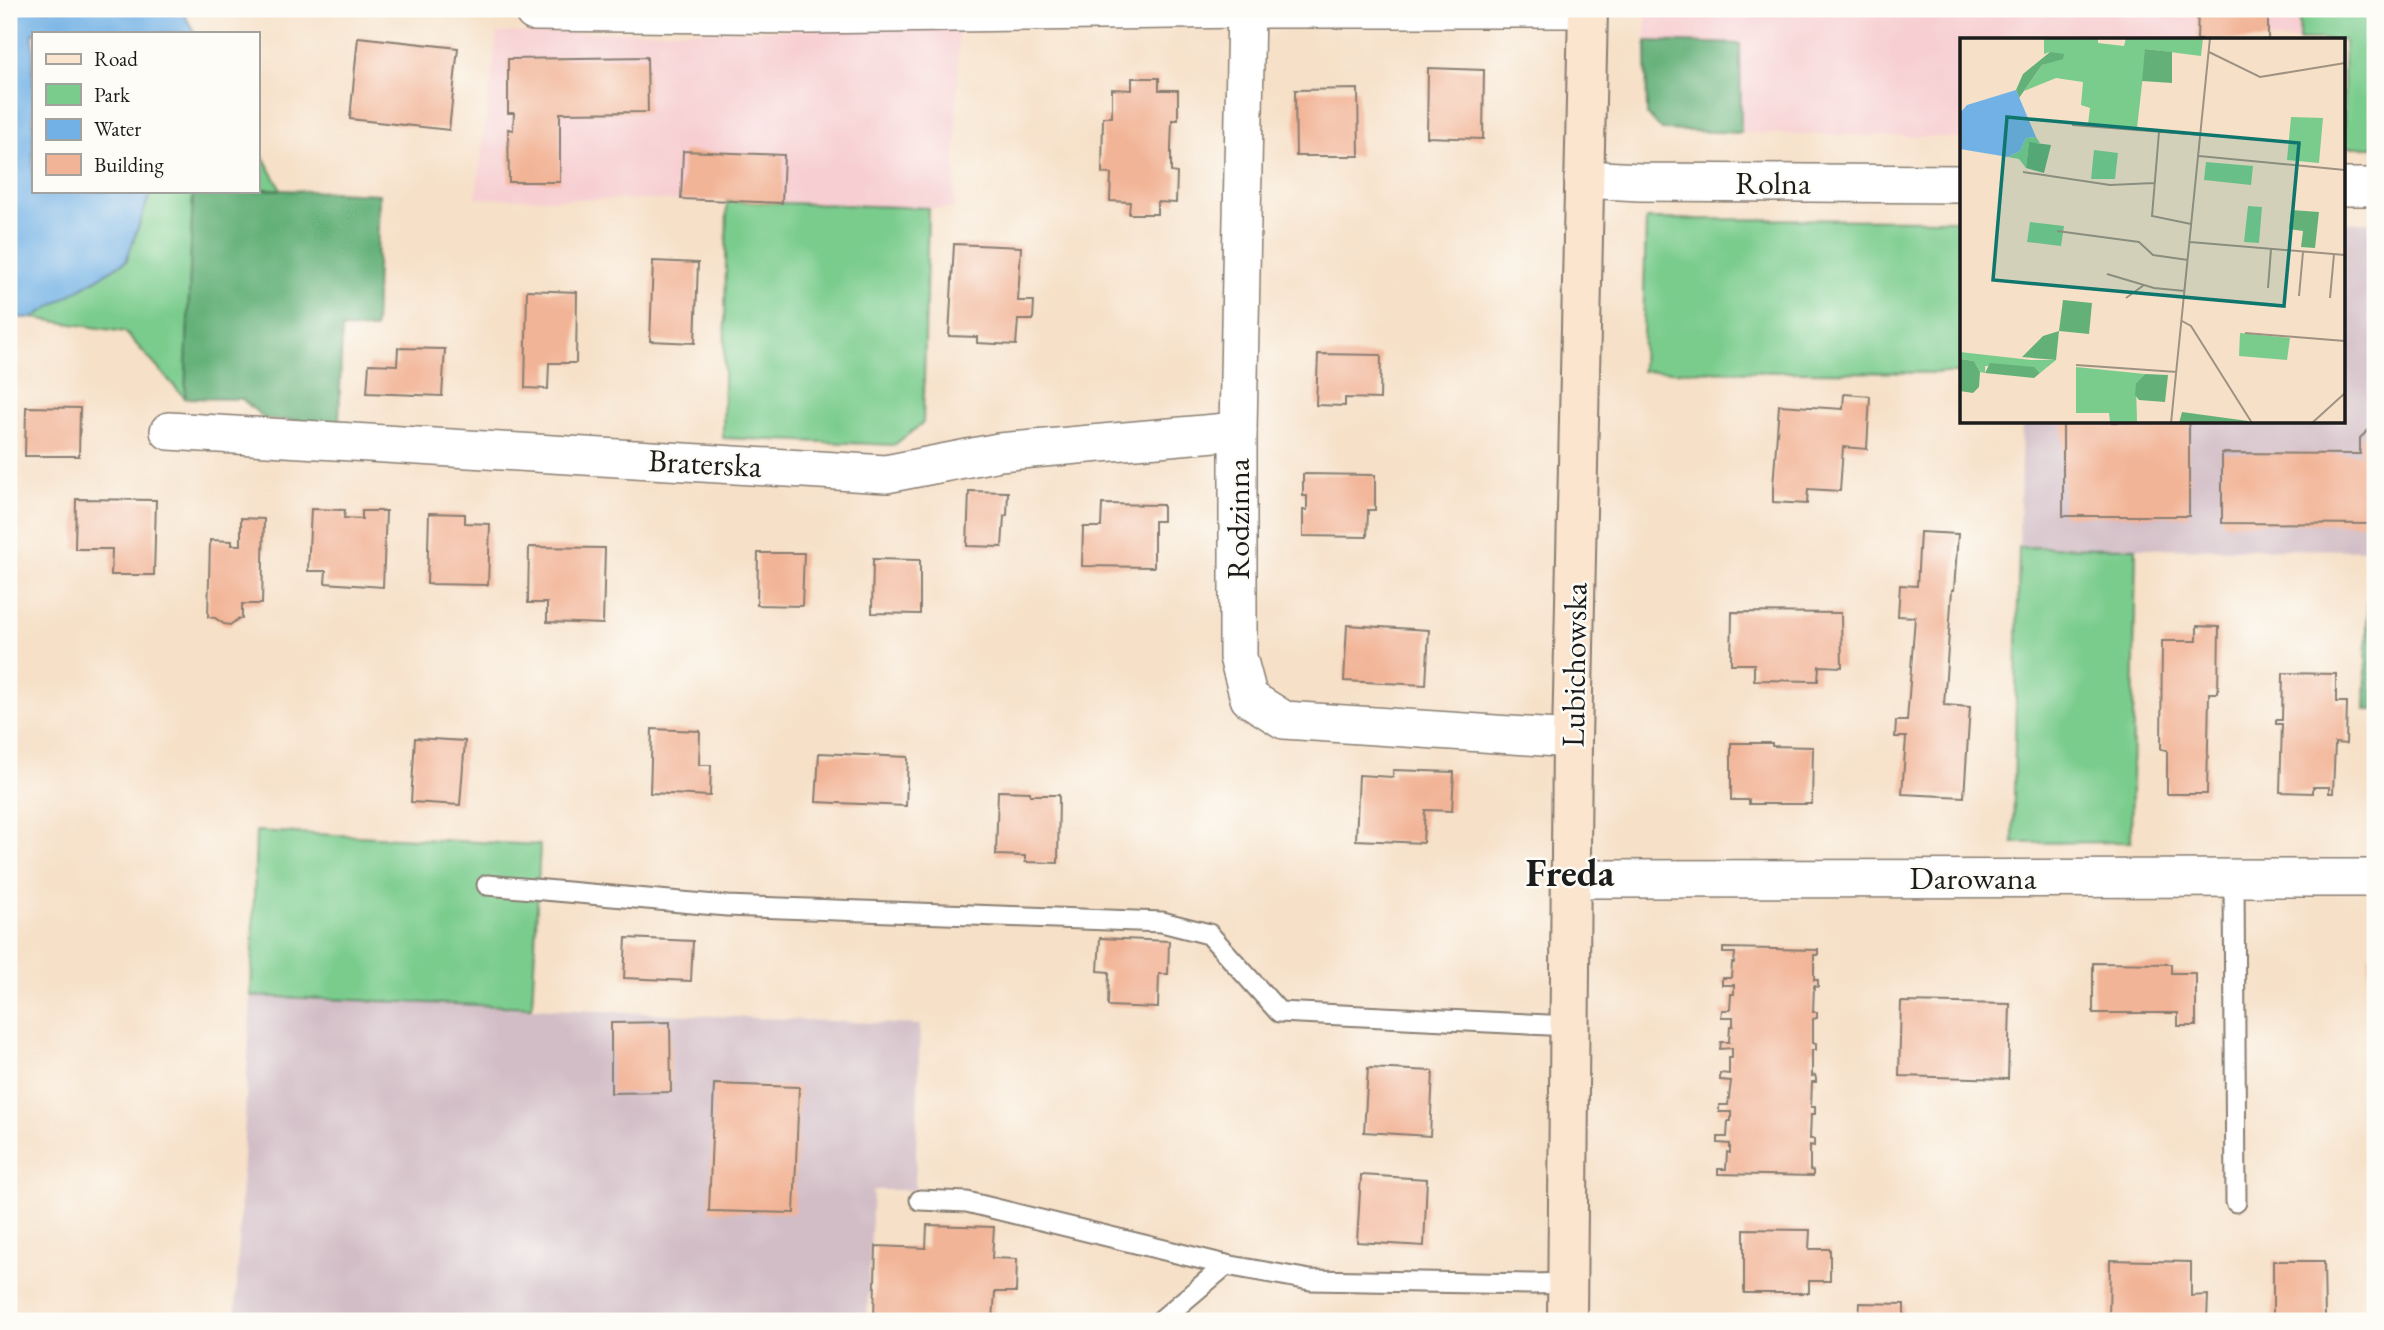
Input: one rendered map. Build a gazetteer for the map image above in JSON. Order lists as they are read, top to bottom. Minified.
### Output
{"streets":{"street":["Rolna","Braterska","Rodzinna","Lubichowska","Darowana"]},"crossings":[["Rolna","Lubichowska"],["Braterska","Rodzinna"],["Rodzinna","Lubichowska"],["Lubichowska","Darowana"]],"districts":["Freda"],"legend":["Road","Park","Water","Building"]}
